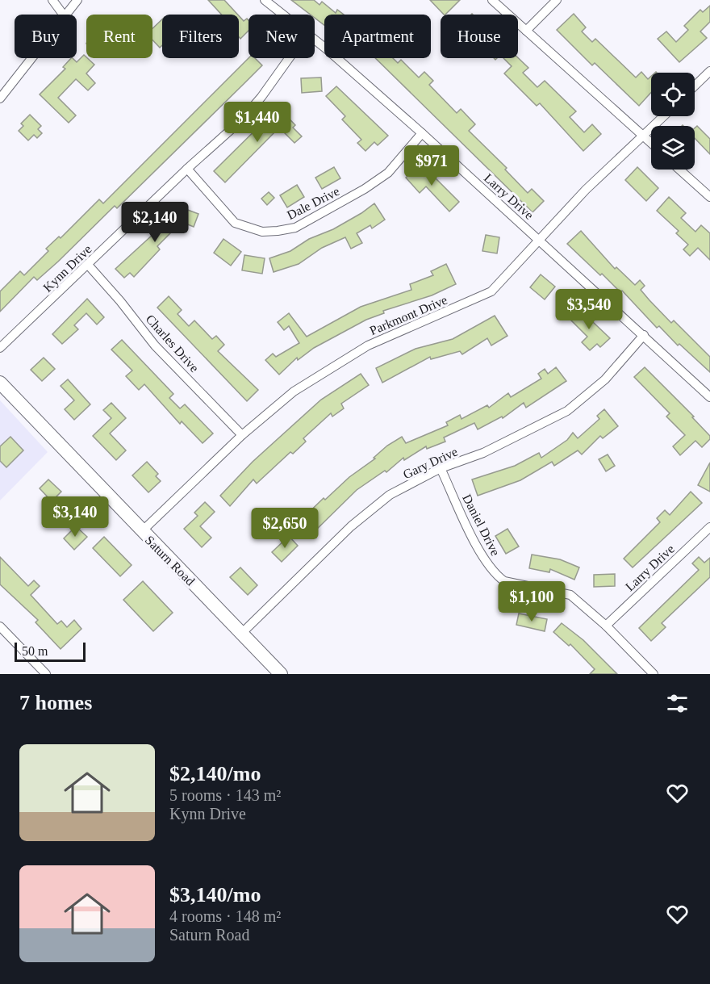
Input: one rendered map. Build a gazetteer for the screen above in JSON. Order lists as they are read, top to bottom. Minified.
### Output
{"streets":{"street":["Larry Drive","Dale Drive","Kynn Drive","Parkmont Drive","Charles Drive","Gary Drive","Daniel Drive","Saturn Road"]},"crossings":[["Larry Drive","Dale Drive"],["Larry Drive","Parkmont Drive"],["Larry Drive","Gary Drive"],["Larry Drive","Daniel Drive"],["Dale Drive","Kynn Drive"],["Kynn Drive","Charles Drive"],["Parkmont Drive","Charles Drive"],["Parkmont Drive","Saturn Road"],["Gary Drive","Daniel Drive"],["Gary Drive","Saturn Road"]],"scale_bar":"50 m","page":{"chip":["Buy","Rent","Filters","New","Apartment","House"],"price":["$1,440","$971","$2,140","$3,540","$3,140","$2,650","$1,100"],"scale":"50 m","heading":"7 homes","list":[{"name":"$2,140/mo","note":"5 rooms · 143 m² · Kynn Drive"},{"name":"$3,140/mo","note":"4 rooms · 148 m² · Saturn Road"}]}}
